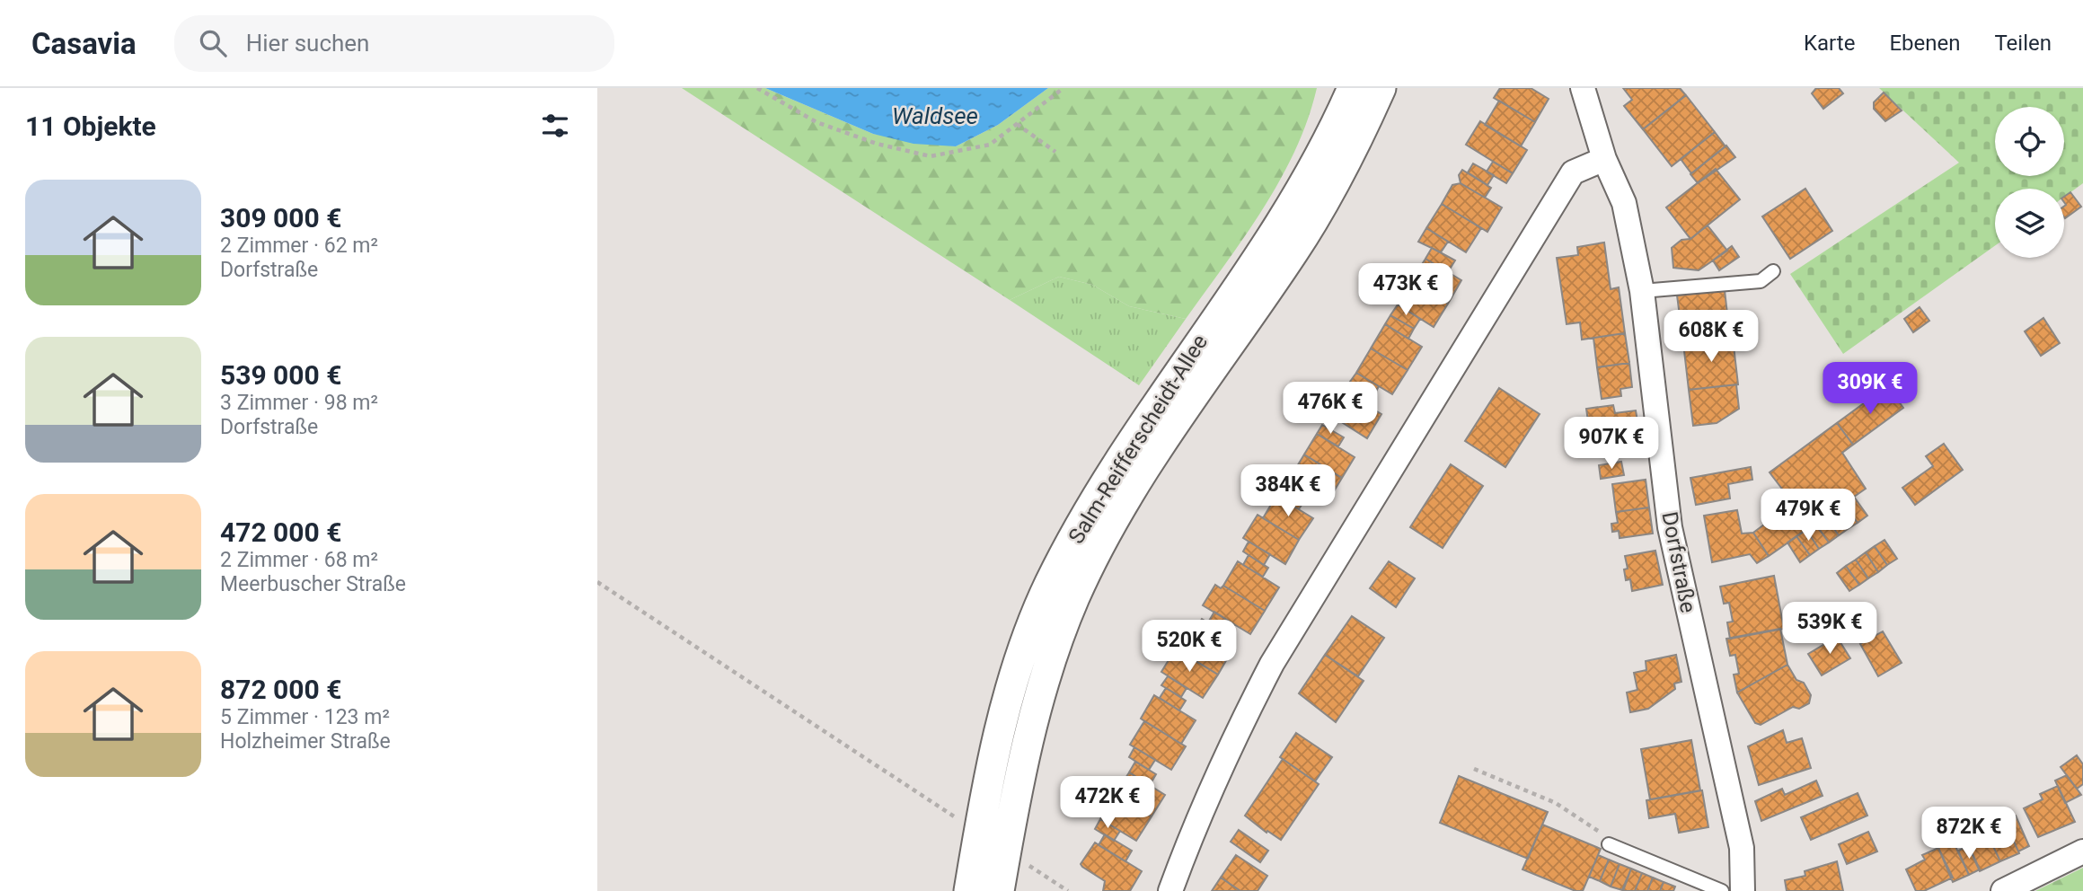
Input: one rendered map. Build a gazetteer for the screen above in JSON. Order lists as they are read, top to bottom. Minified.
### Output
{"streets":{"street":["Salm-Reifferscheidt-Allee","Dorfstraße"]},"water":["Waldsee"],"page":{"header":"Casavia","search":"Hier suchen","nav":["Karte","Ebenen","Teilen"],"heading":"11 Objekte","list":[{"name":"309 000 €","note":"2 Zimmer · 62 m² · Dorfstraße"},{"name":"539 000 €","note":"3 Zimmer · 98 m² · Dorfstraße"},{"name":"472 000 €","note":"2 Zimmer · 68 m² · Meerbuscher Straße"},{"name":"872 000 €","note":"5 Zimmer · 123 m² · Holzheimer Straße"}],"price":["473K €","608K €","309K €","476K €","907K €","384K €","479K €","539K €","520K €","472K €","872K €"]}}
